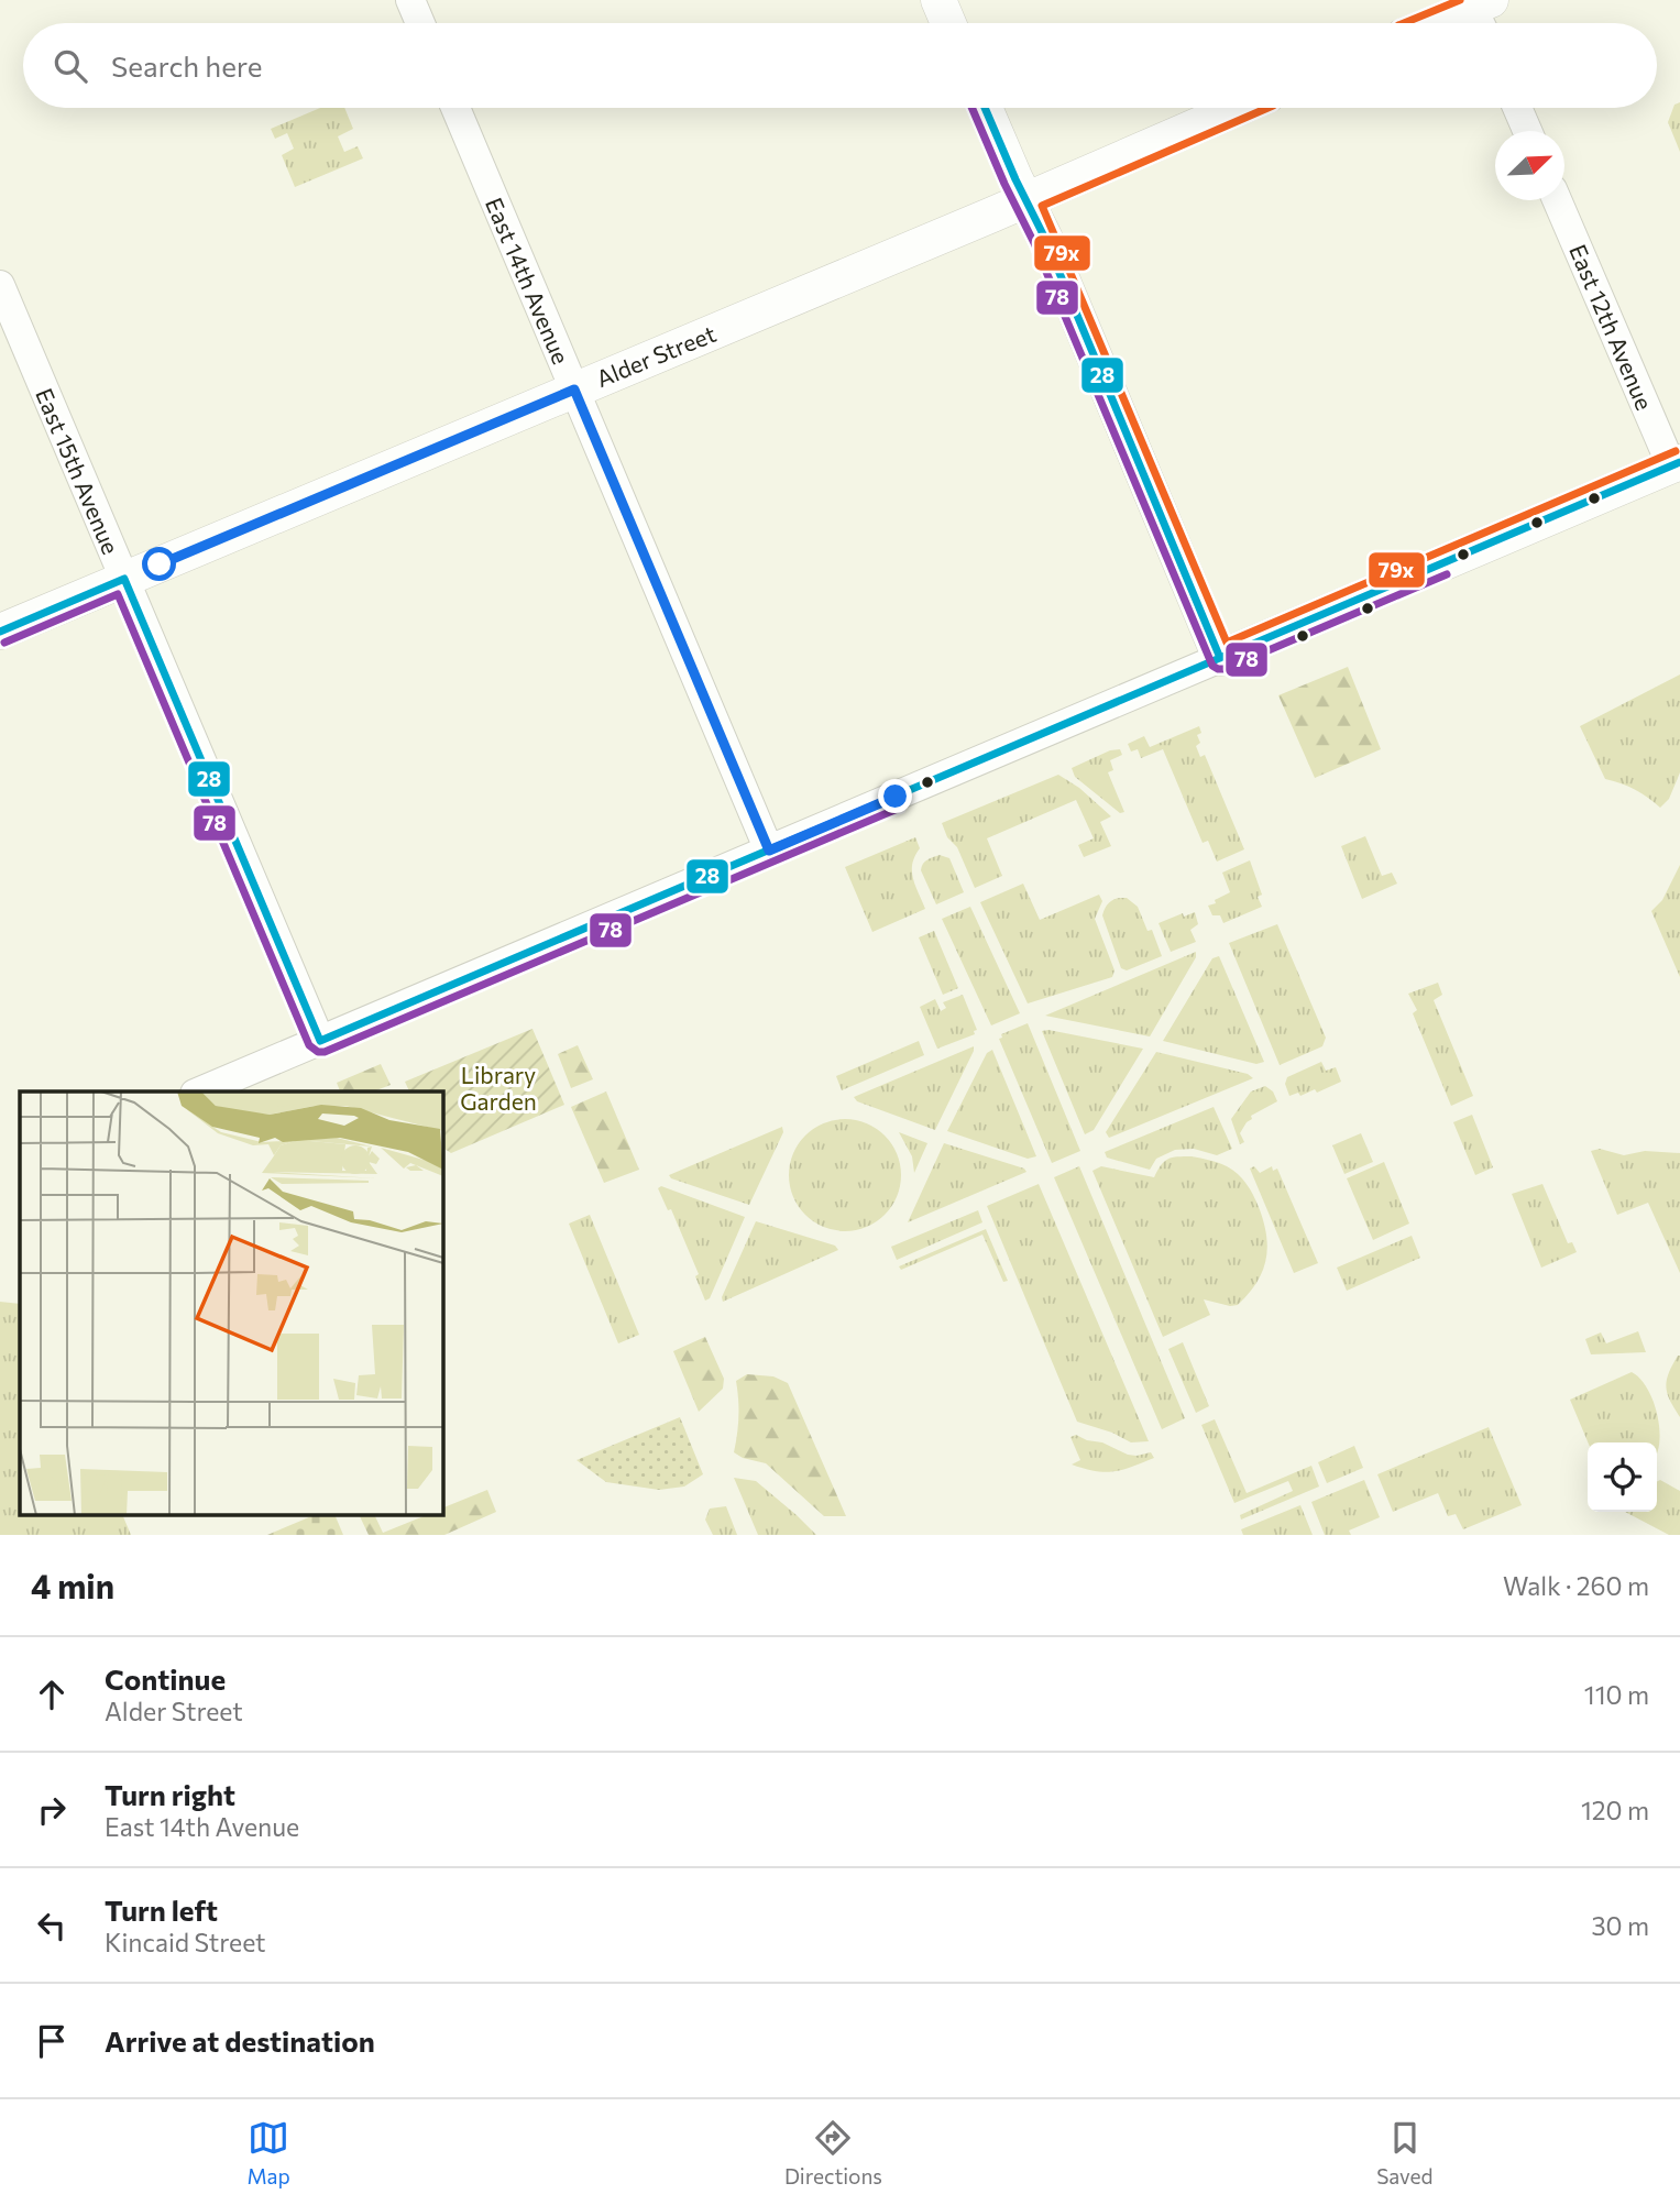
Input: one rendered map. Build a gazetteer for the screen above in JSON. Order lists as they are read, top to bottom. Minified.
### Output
{"streets":{"street":["East 14th Avenue","East 12th Avenue","Alder Street","East 15th Avenue"]},"crossings":[["East 14th Avenue","Alder Street"],["Alder Street","East 15th Avenue"]],"parks":["Library Garden"],"lines":["transit line 79x","transit line 28","transit line 78"],"north":"top right","page":{"search":"Search here","heading":["4 min","Walk · 260 m"],"list":[["Continue","Alder Street","110 m"],["Turn right","East 14th Avenue","120 m"],["Turn left","Kincaid Street","30 m"],"Arrive at destination"],"nav":["Map","Directions","Saved"]}}
